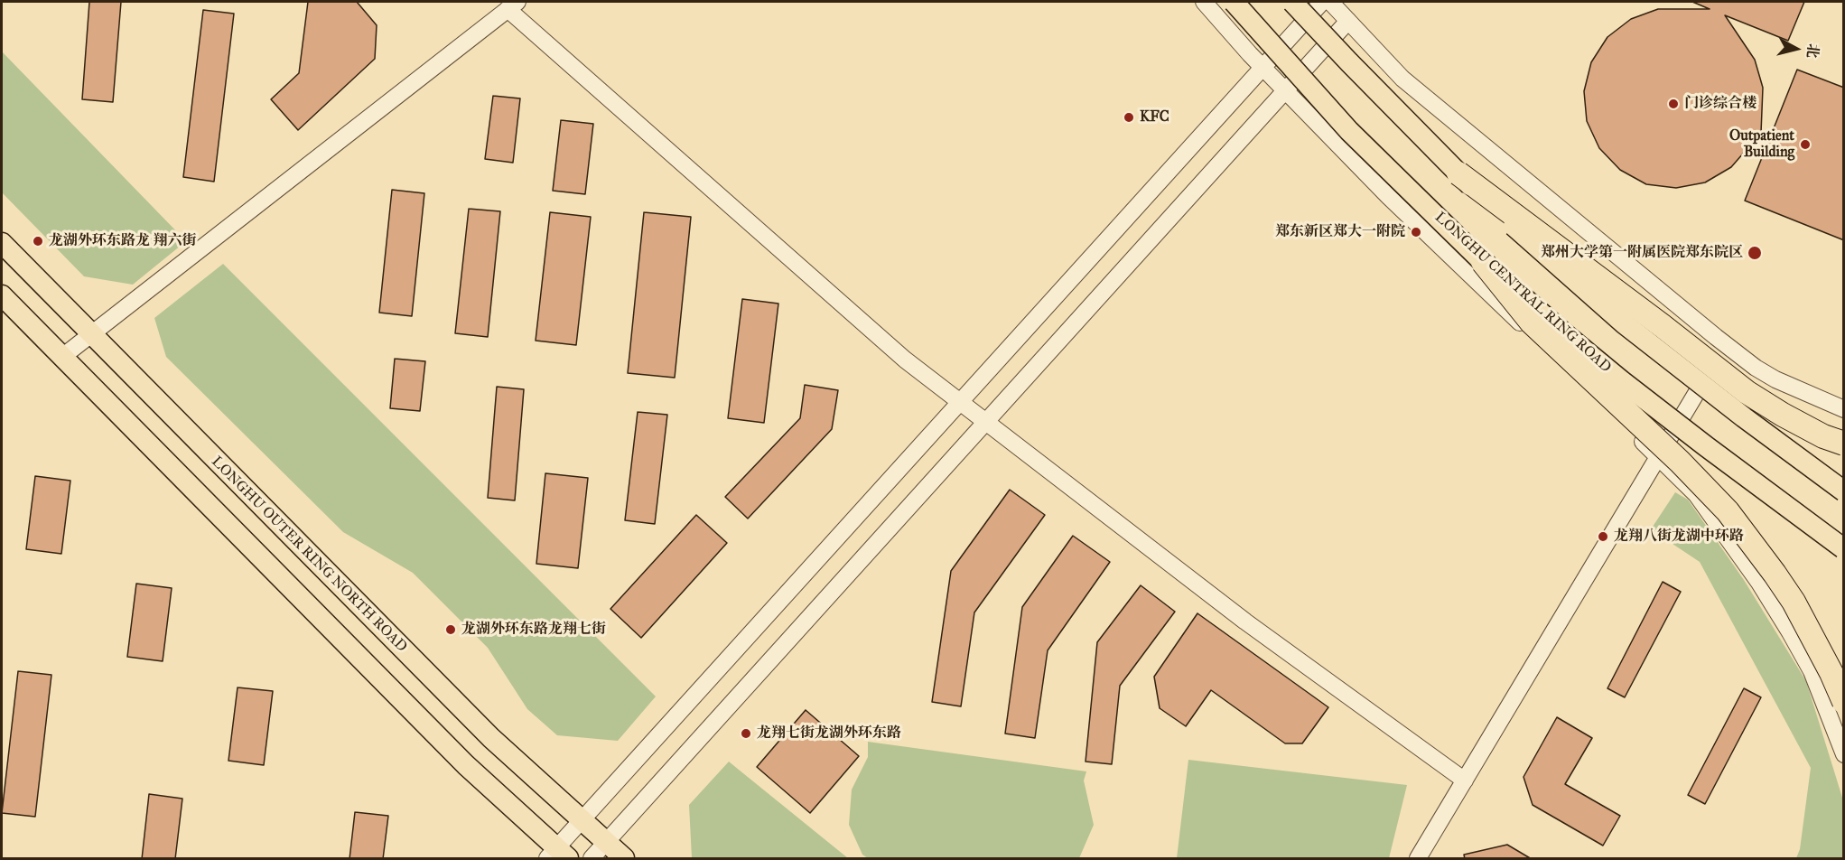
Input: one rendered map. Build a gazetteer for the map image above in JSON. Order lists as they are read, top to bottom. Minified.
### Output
{"streets":{"main road":["LONGHU CENTRAL RING ROAD","LONGHU OUTER RING NORTH ROAD"]},"places":["门诊综合楼","KFC","Outpatient Building","郑东新区郑大一附院","龙湖外环东路龙 翔六街","郑州大学第一附属医院郑东院区","龙翔八街龙湖中环路","龙湖外环东路龙翔七街","龙翔七街龙湖外环东路"],"north":"right"}
